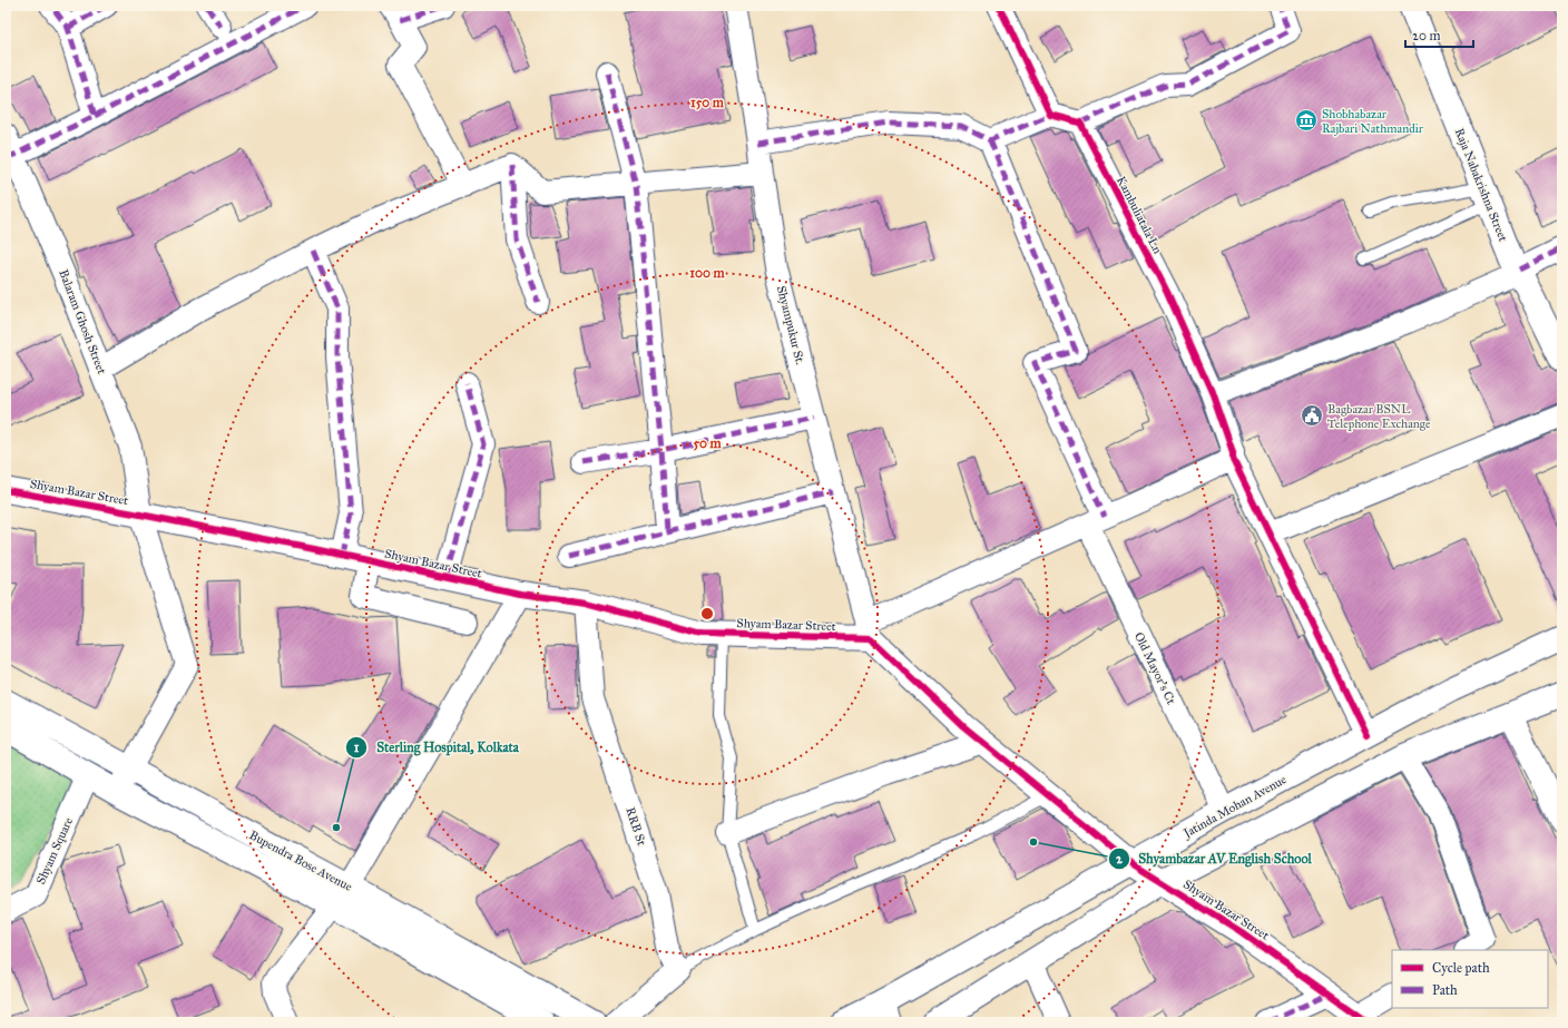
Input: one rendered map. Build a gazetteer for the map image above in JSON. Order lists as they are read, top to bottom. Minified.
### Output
{"streets":{"main road":["Raja Nabakrishna Street","Shyam Bazar Street","Jatinda Mohan Avenue","Bupendra Bose Avenue"],"street":["Kambuliatala Ln","Balaram Ghosh Street","Shyampukur St.","Old Mayor's Ct","RRB St","Shyam Square"]},"crossings":[["Kambuliatala Ln","Jatinda Mohan Avenue"],["Balaram Ghosh Street","Shyam Bazar Street"],["Balaram Ghosh Street","Bupendra Bose Avenue"],["Shyampukur St.","Shyam Bazar Street"],["Shyam Bazar Street","Jatinda Mohan Avenue"],["Shyam Bazar Street","RRB St"],["Old Mayor's Ct","Jatinda Mohan Avenue"],["Shyam Square","Bupendra Bose Avenue"]],"places":{"museum":["Shobhabazar Rajbari Nathmandir"],"public building":["Bagbazar BSNL Telephone Exchange"],"other":["Sterling Hospital, Kolkata","Shyambazar AV English School"]},"legend":["Cycle path","Path"],"scale_bar":"20 m","rings":["150 m","100 m","50 m"]}
